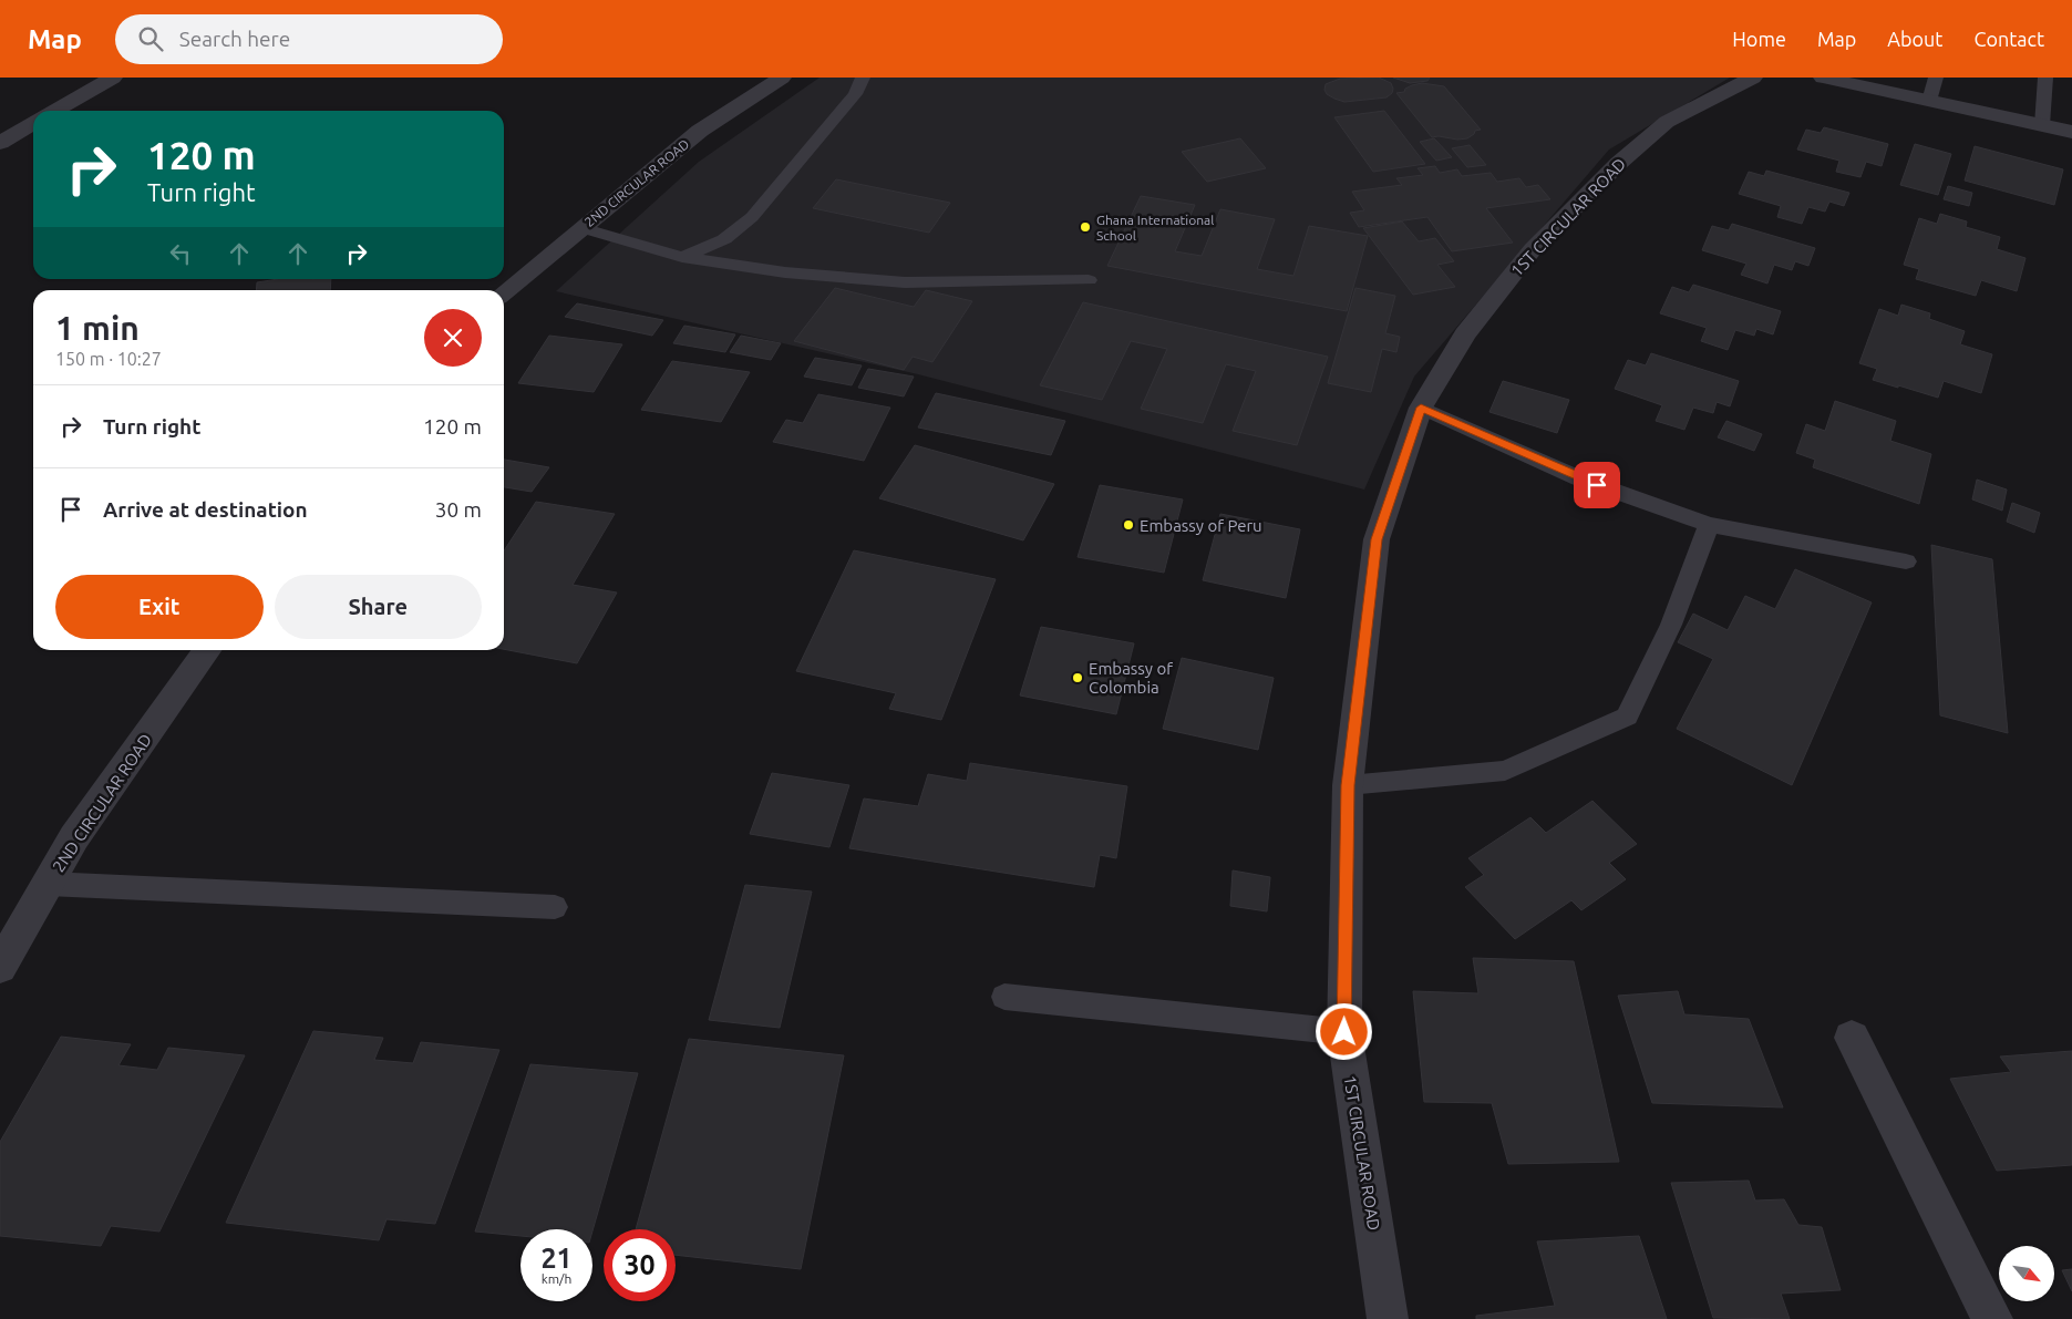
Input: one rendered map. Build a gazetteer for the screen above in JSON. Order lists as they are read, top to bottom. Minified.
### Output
{"streets":{"street":["2ND CIRCULAR ROAD","1ST CIRCULAR ROAD"]},"places":["Ghana International School","Embassy of Peru","Embassy of Colombia"],"north":"bottom right","page":{"header":"Map","search":"Search here","nav":["Home","Map","About","Contact"],"turn":["120 m","Turn right"],"heading":["1 min","150 m · 10:27"],"list":[{"name":"Turn right","value":"120 m"},{"name":"Arrive at destination","value":"30 m"}],"buttons":["Exit","Share"],"speed":"21 km/h","limit":"30"}}
